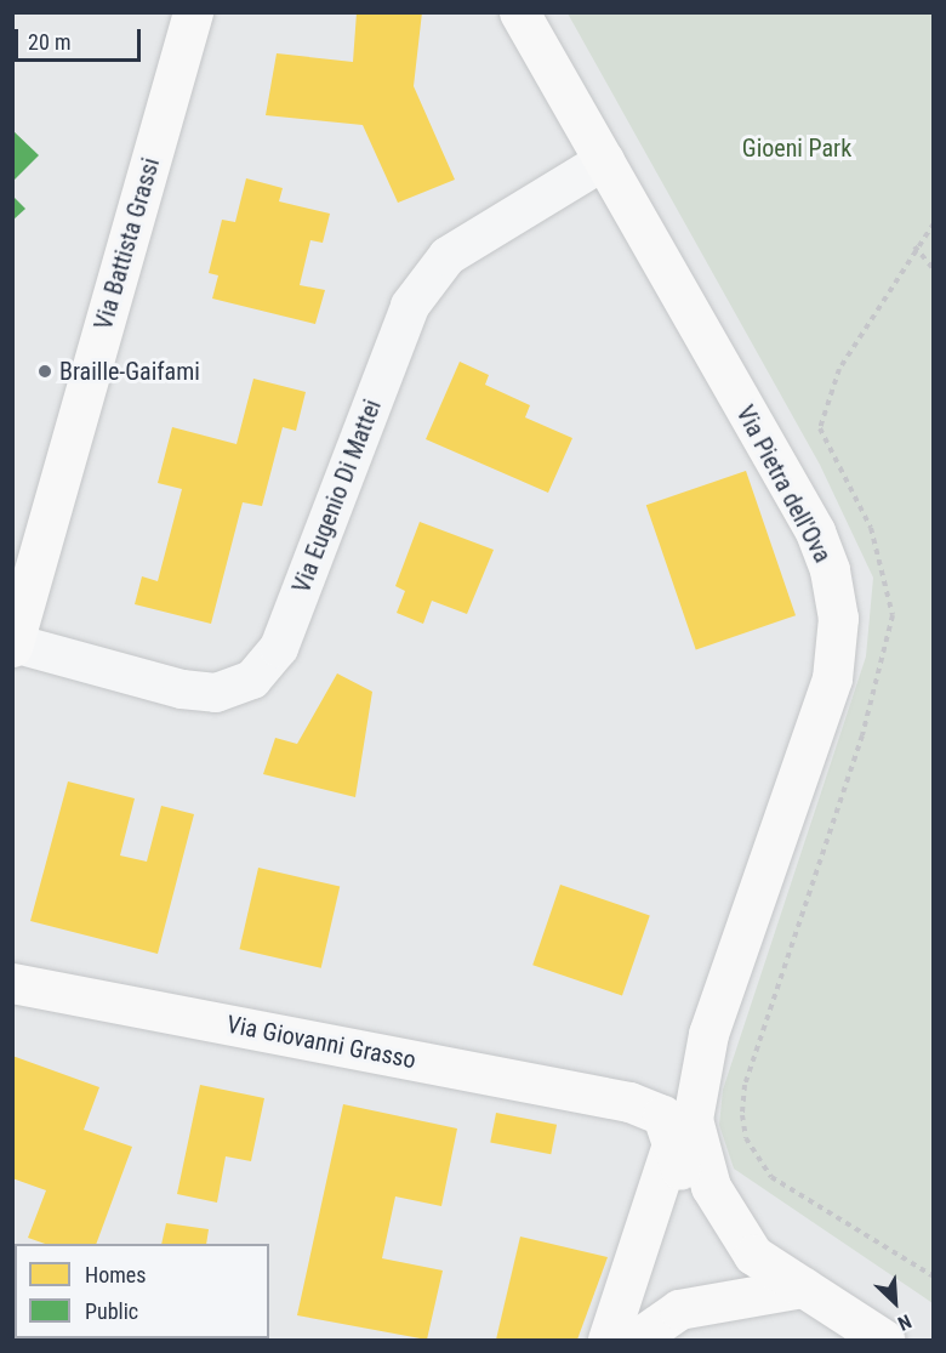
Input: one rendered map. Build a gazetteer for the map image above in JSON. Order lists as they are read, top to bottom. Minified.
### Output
{"streets":{"main road":["Via Battista Grassi","Via Pietra dell'Ova","Via Giovanni Grasso"],"street":["Via Eugenio Di Mattei"]},"crossings":[["Via Battista Grassi","Via Eugenio Di Mattei"],["Via Pietra dell'Ova","Via Eugenio Di Mattei"]],"parks":["Gioeni Park"],"places":["Braille-Gaifami"],"legend":["Homes","Public"],"scale_bar":"20 m","north":"bottom right"}
